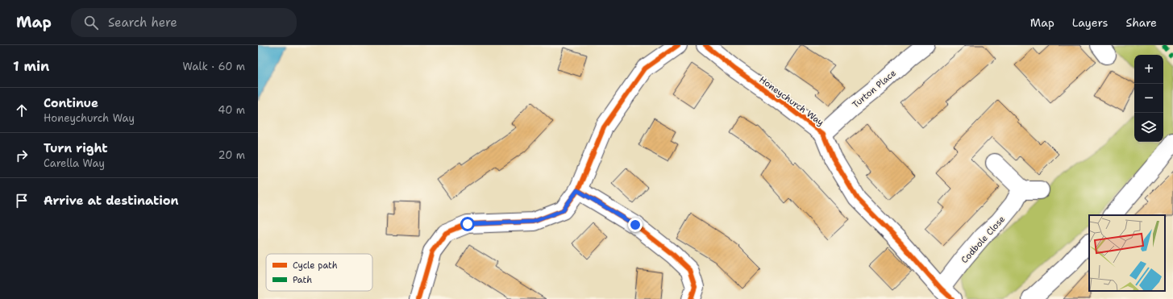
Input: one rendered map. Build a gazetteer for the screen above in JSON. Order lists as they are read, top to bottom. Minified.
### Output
{"streets":{"street":["Turton Place","Honeychurch Way","Codbole Close"]},"crossings":[["Turton Place","Honeychurch Way"],["Honeychurch Way","Codbole Close"]],"legend":["Cycle path","Path"],"page":{"header":"Map","search":"Search here","nav":["Map","Layers","Share"],"heading":["1 min","Walk · 60 m"],"map_buttons":["+","−"],"list":[["Continue","Honeychurch Way","40 m"],["Turn right","Carella Way","20 m"],"Arrive at destination"]}}
